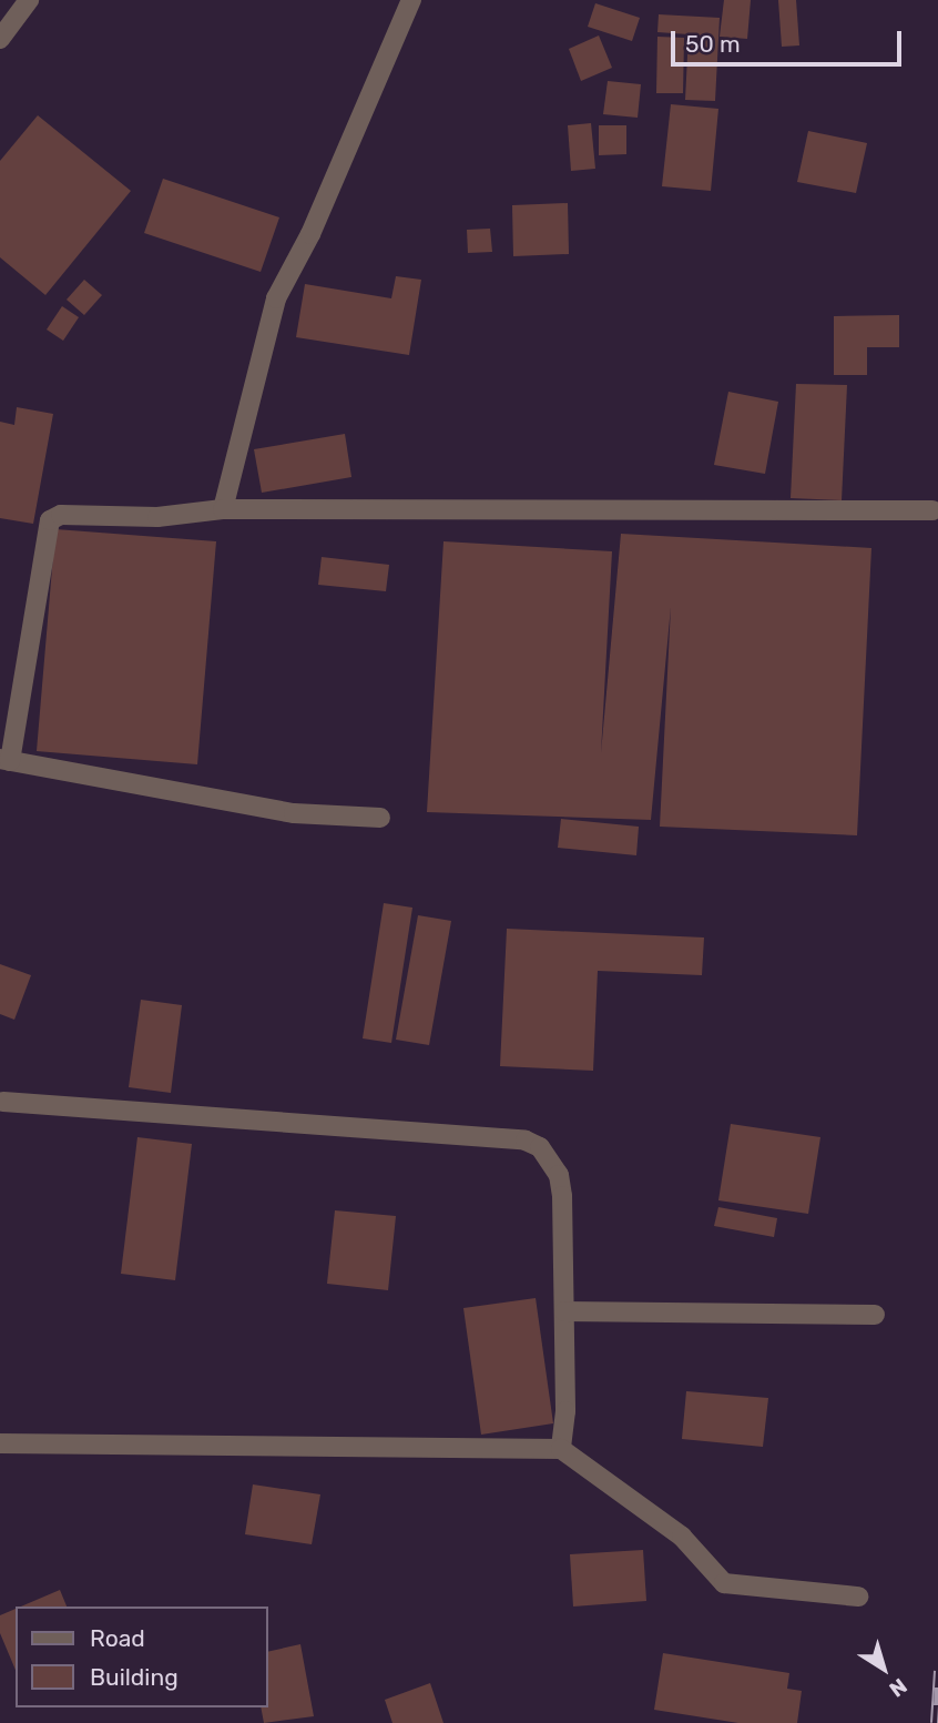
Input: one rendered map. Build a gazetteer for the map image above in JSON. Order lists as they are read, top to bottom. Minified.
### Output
{"legend":["Road","Building"],"scale_bar":"50 m","north":"bottom right"}
